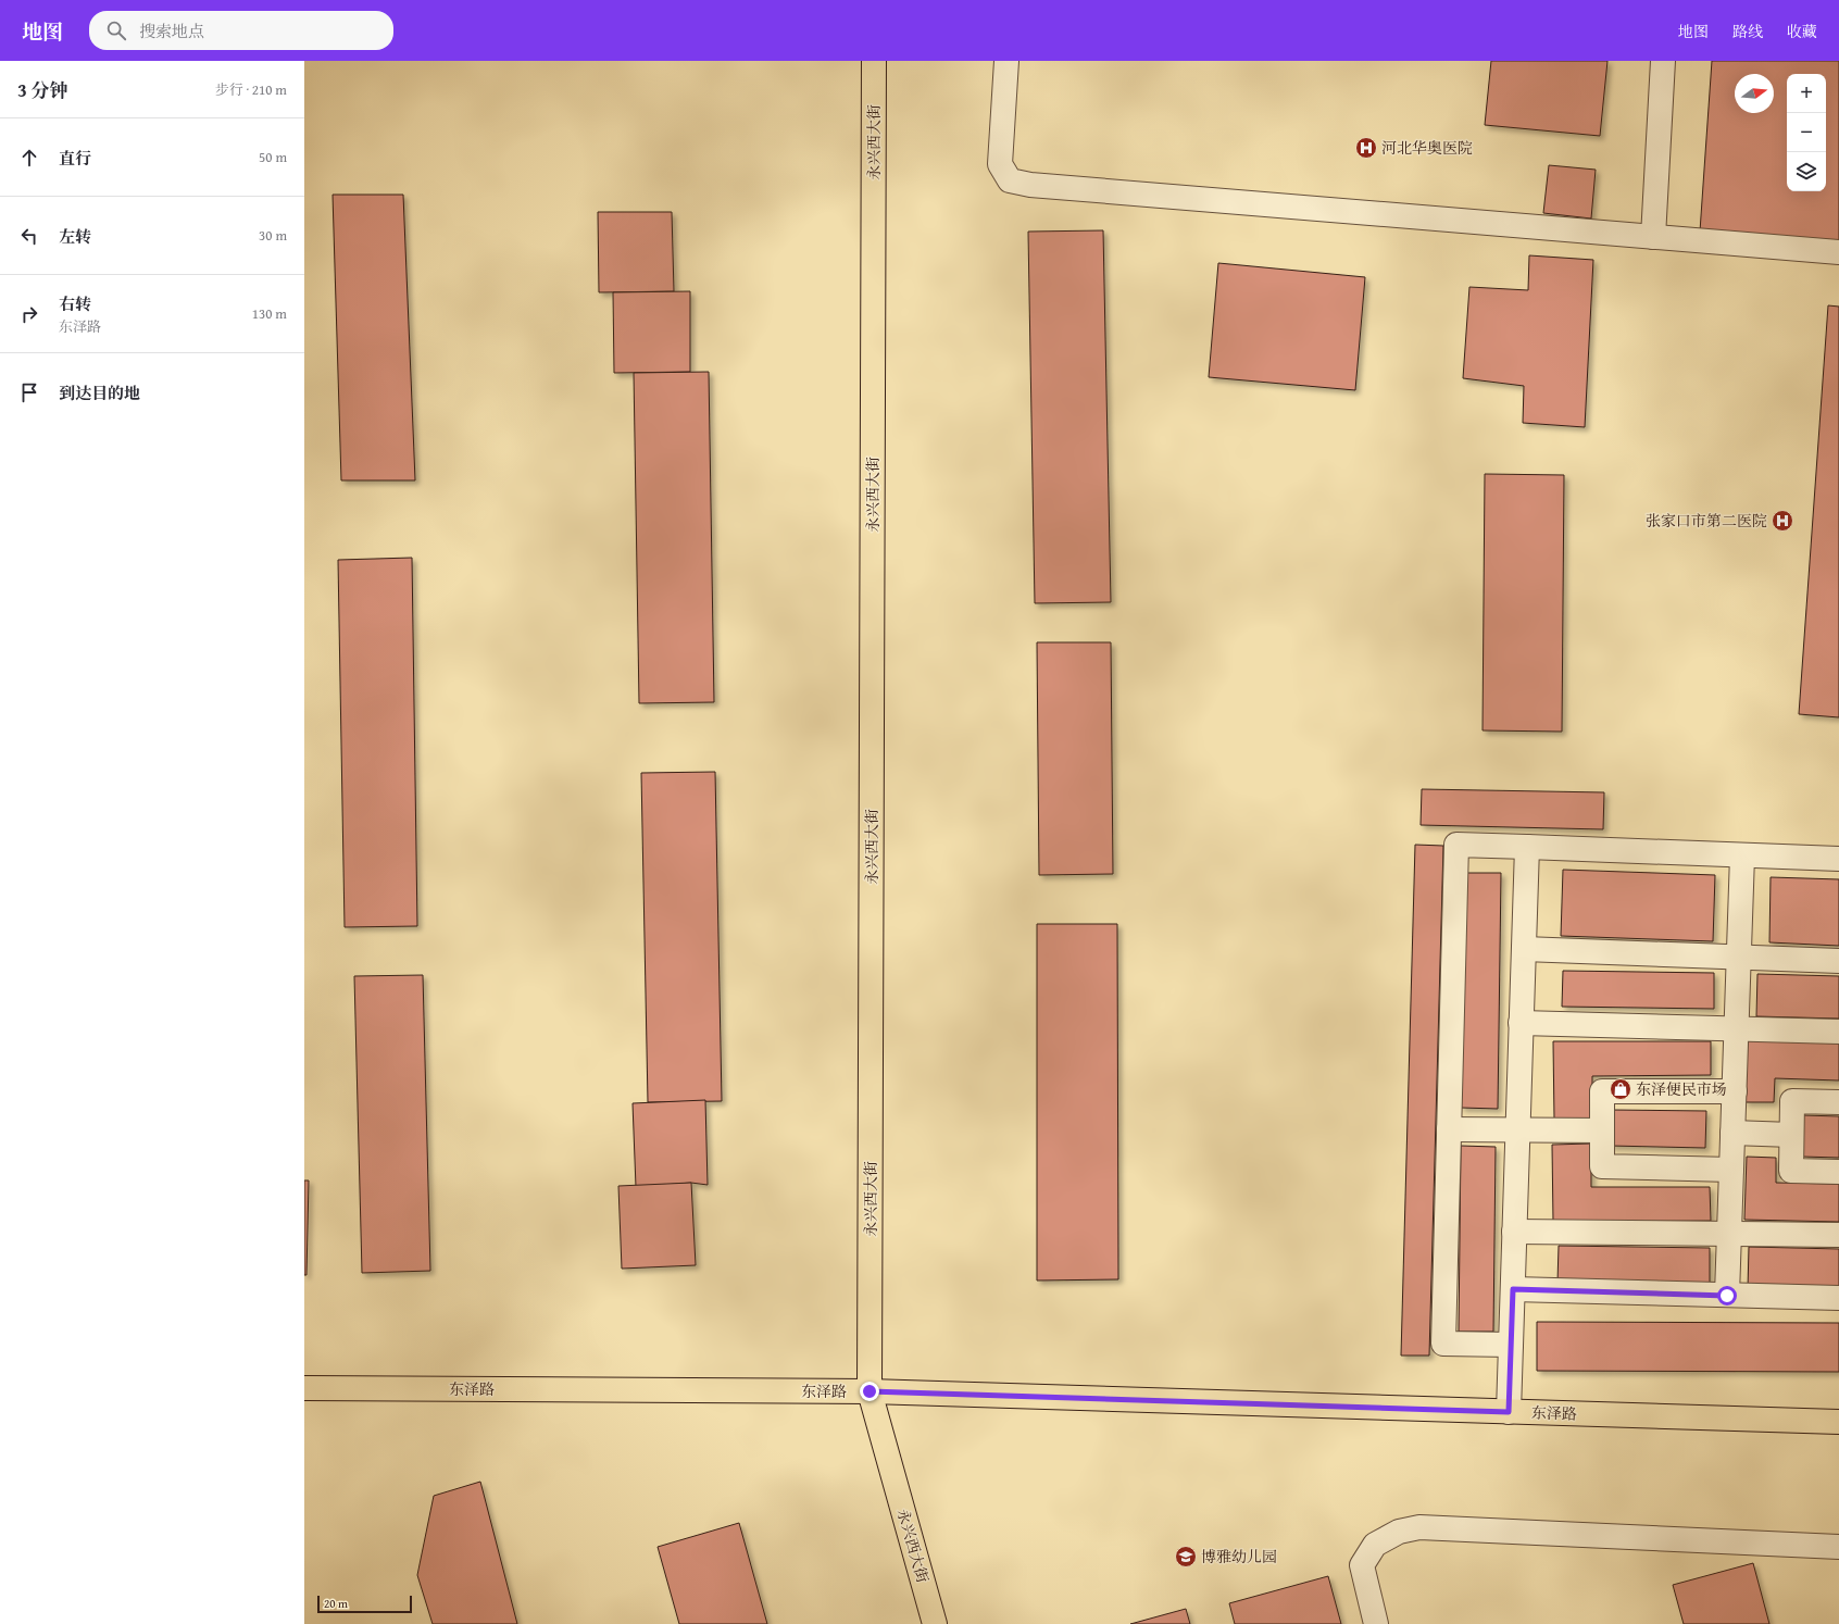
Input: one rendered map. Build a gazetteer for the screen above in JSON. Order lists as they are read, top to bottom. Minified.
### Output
{"streets":{"main road":["永兴西大街","东泽路"]},"crossings":[["永兴西大街","东泽路"]],"places":{"hospital":["河北华奥医院","张家口市第二医院"],"shop":["东泽便民市场"],"school or university":["博雅幼儿园"]},"scale_bar":"20 m","north":"right","page":{"header":"地图","search":"搜索地点","nav":["地图","路线","收藏"],"heading":["3 分钟","步行 · 210 m"],"map_buttons":["+","−"],"list":[["直行","50 m"],["左转","30 m"],["右转","东泽路","130 m"],"到达目的地"],"scale":"20 m"}}
